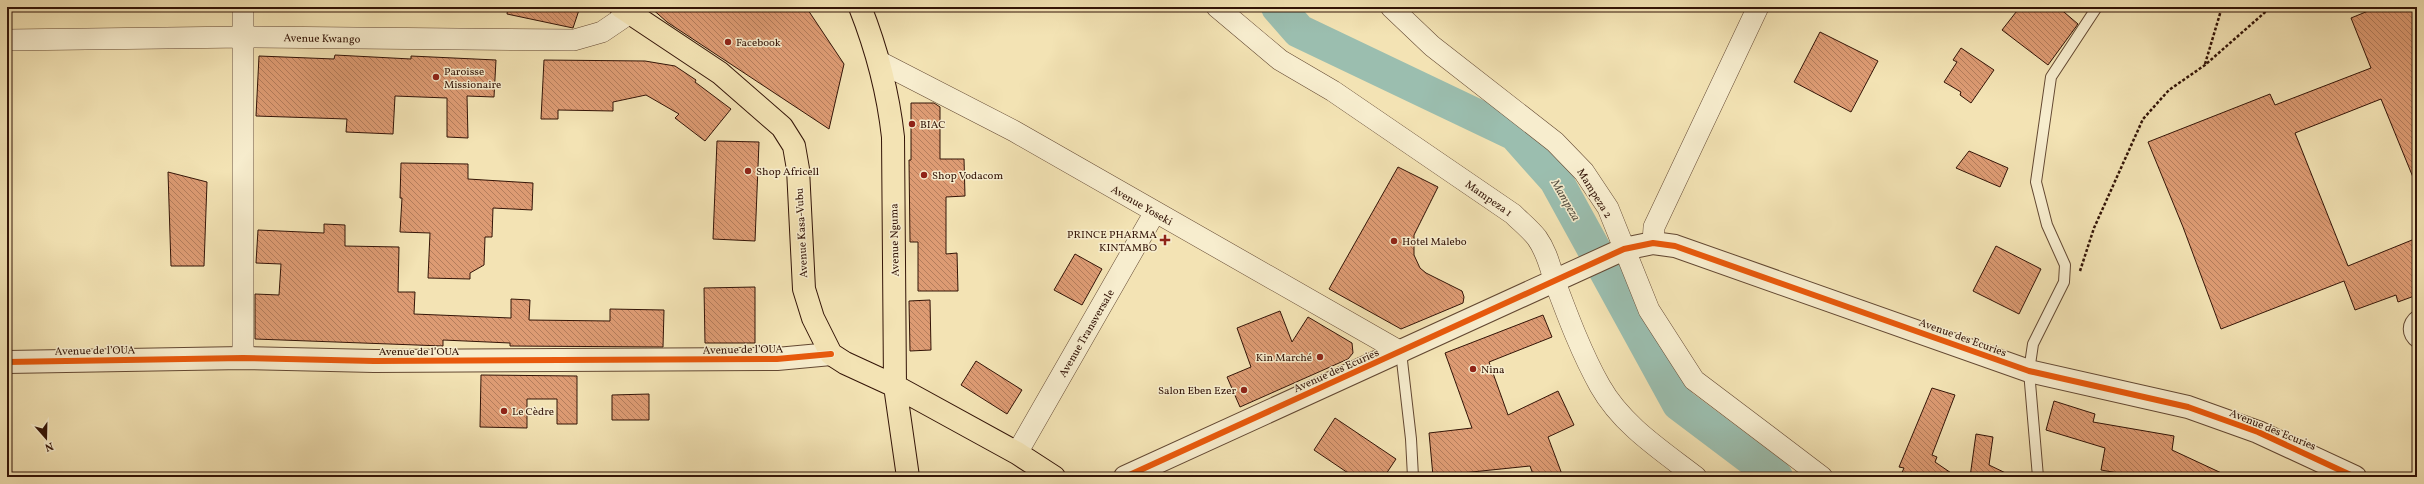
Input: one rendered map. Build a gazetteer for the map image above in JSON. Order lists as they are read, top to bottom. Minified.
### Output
{"streets":{"main road":["Avenue Kasa-Vubu","Avenue Nguma"],"street":["Avenue Kwango","Mampeza 2","Mampeza 1","Avenue Yoseki","Avenue Transversale","Avenue des Ecuries","Avenue de l’OUA"]},"crossings":[["Avenue Kwango","Avenue Kasa-Vubu"],["Mampeza 2","Avenue des Ecuries"],["Mampeza 1","Avenue des Ecuries"],["Avenue Yoseki","Avenue Nguma"],["Avenue Yoseki","Avenue Transversale"],["Avenue Yoseki","Avenue des Ecuries"],["Avenue Kasa-Vubu","Avenue de l’OUA"]],"water":["Mampeza"],"places":{"other":["Facebook","Paroisse Missionaire","BIAC","Shop Africell","Shop Vodacom","Hotel Malebo","Kin Marché","Nina","Salon Eben Ezer","Le Cèdre"],"health":["PRINCE PHARMA KINTAMBO"]},"north":"bottom"}
